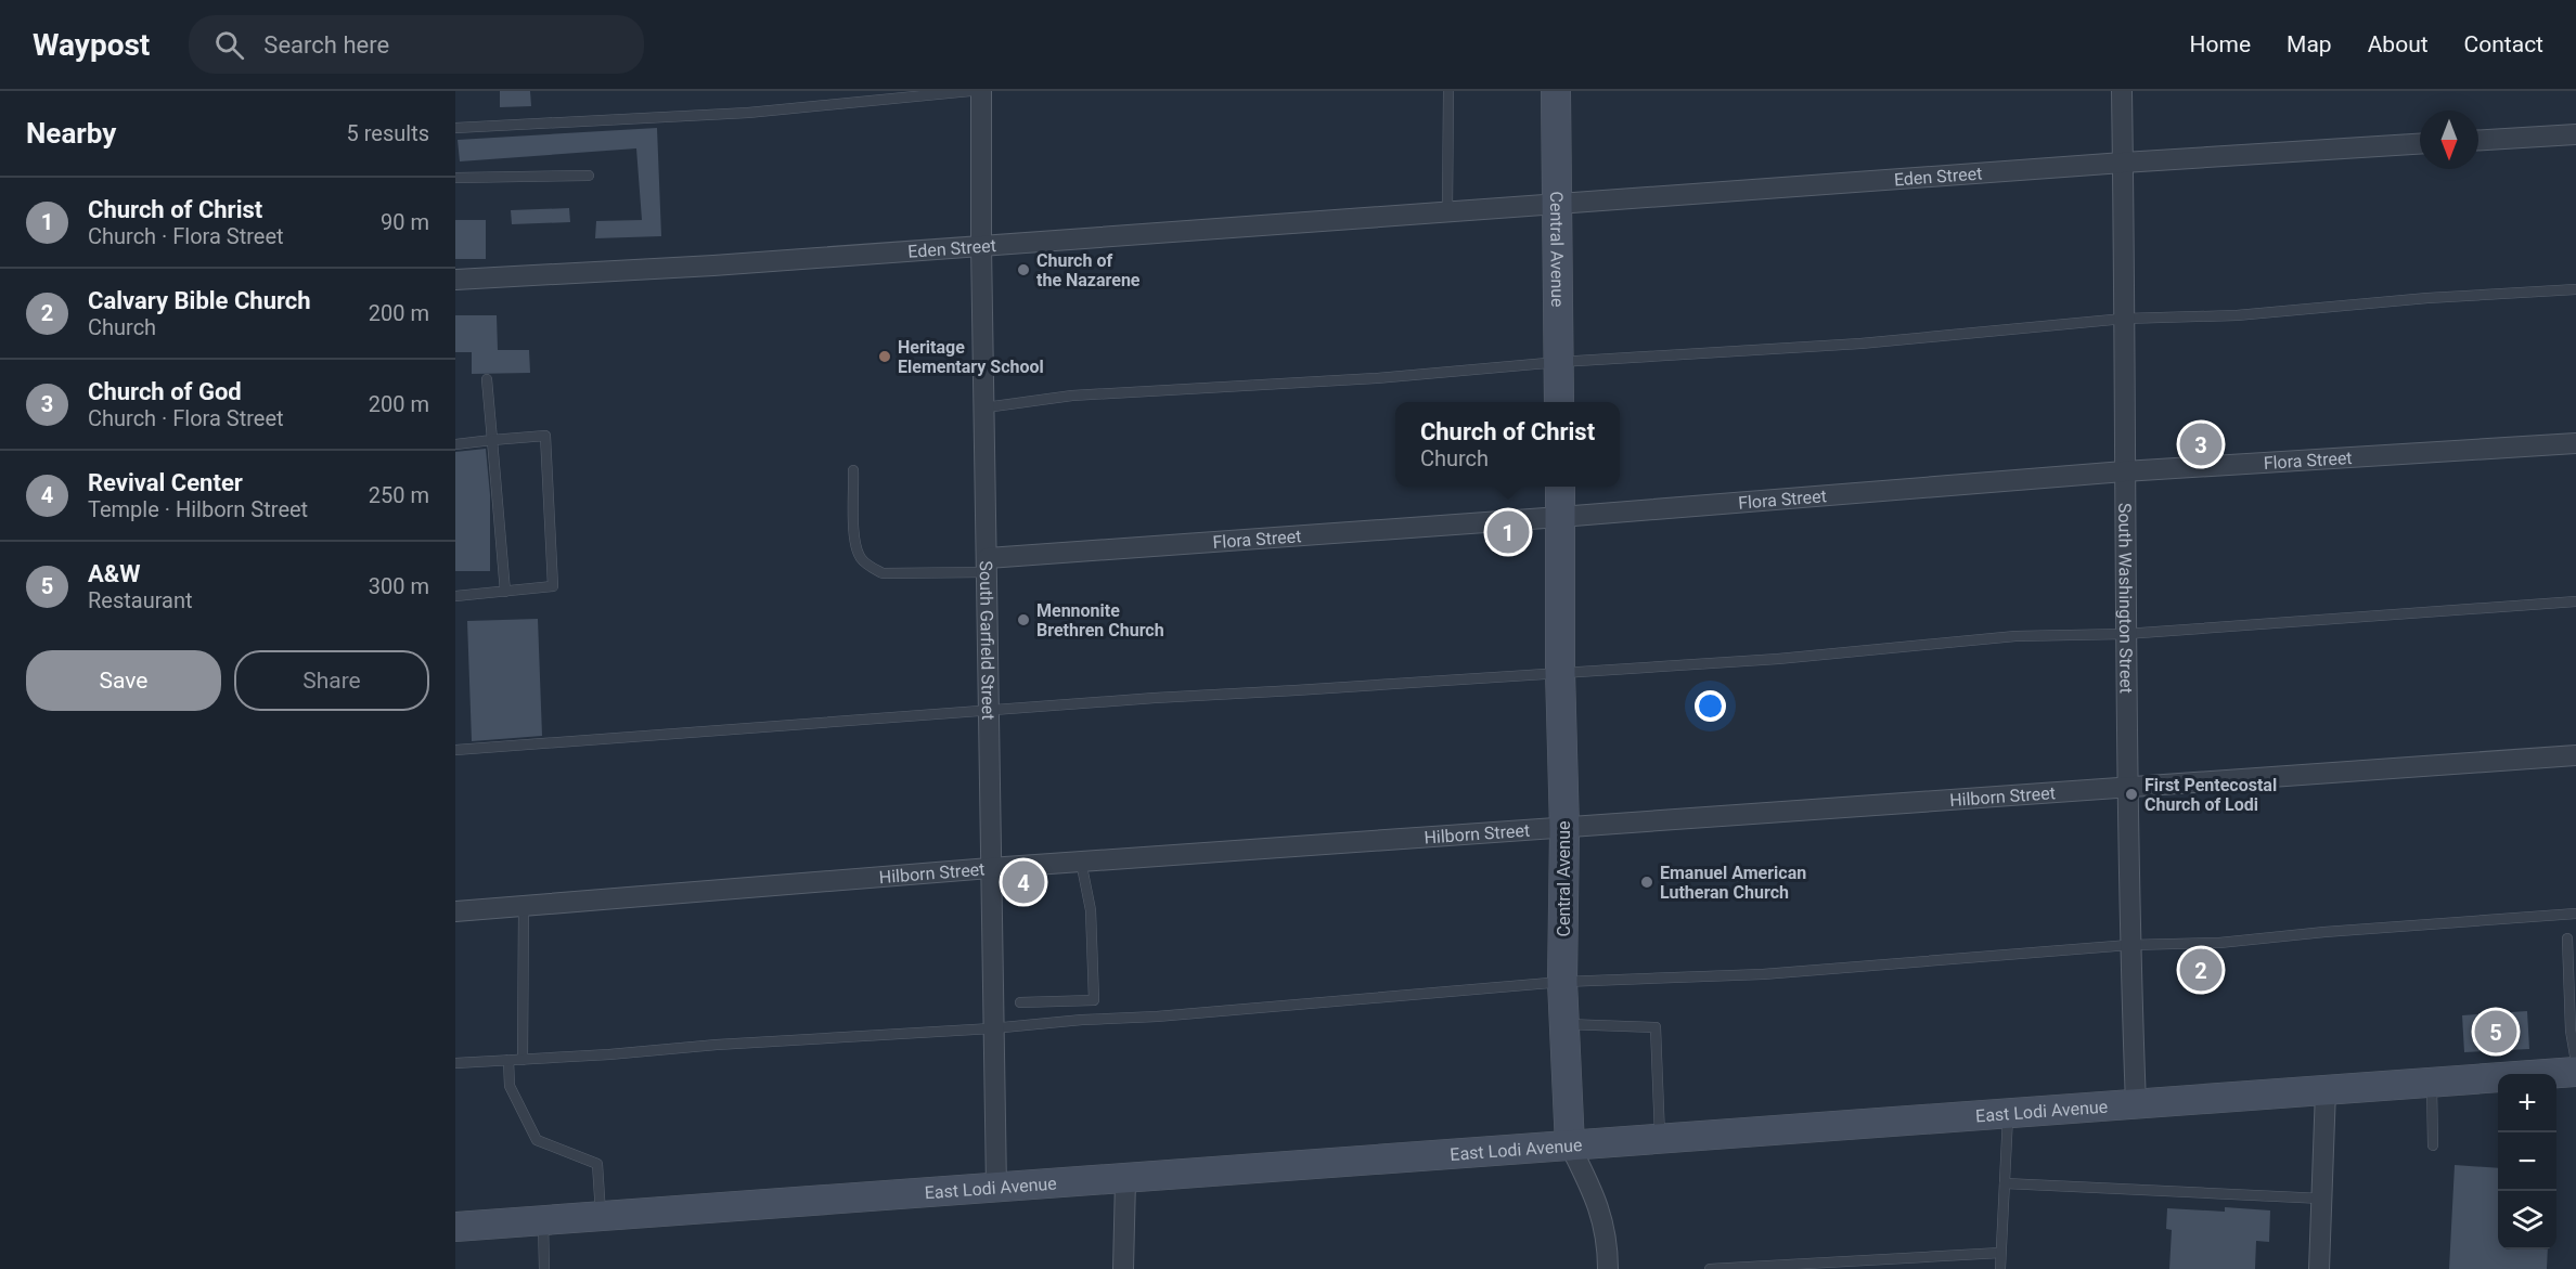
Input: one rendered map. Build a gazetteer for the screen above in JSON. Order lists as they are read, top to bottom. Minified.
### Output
{"streets":{"main road":["Central Avenue","East Lodi Avenue"],"street":["Eden Street","Flora Street","South Washington Street","South Garfield Street","Hilborn Street"]},"crossings":[["Eden Street","Central Avenue"],["Eden Street","South Washington Street"],["Eden Street","South Garfield Street"],["Central Avenue","Flora Street"],["Central Avenue","Hilborn Street"],["Central Avenue","East Lodi Avenue"],["Flora Street","South Washington Street"],["Flora Street","South Garfield Street"],["South Washington Street","Hilborn Street"],["South Washington Street","East Lodi Avenue"],["South Garfield Street","Hilborn Street"],["South Garfield Street","East Lodi Avenue"]],"places":["Church of the Nazarene","Heritage Elementary School","Mennonite Brethren Church","First Pentecostal Church of Lodi","Emanuel American Lutheran Church"],"north":"bottom","page":{"header":"Waypost","search":"Search here","nav":["Home","Map","About","Contact"],"heading":["Nearby","5 results"],"list":[{"mark":"1","name":"Church of Christ","note":"Church · Flora Street","value":"90 m"},{"mark":"2","name":"Calvary Bible Church","note":"Church","value":"200 m"},{"mark":"3","name":"Church of God","note":"Church · Flora Street","value":"200 m"},{"mark":"4","name":"Revival Center","note":"Temple · Hilborn Street","value":"250 m"},{"mark":"5","name":"A&W","note":"Restaurant","value":"300 m"}],"popup":["Church of Christ","Church"],"pins":["3","1","4","2","5"],"buttons":["Save","Share"],"map_buttons":["+","−"]}}
